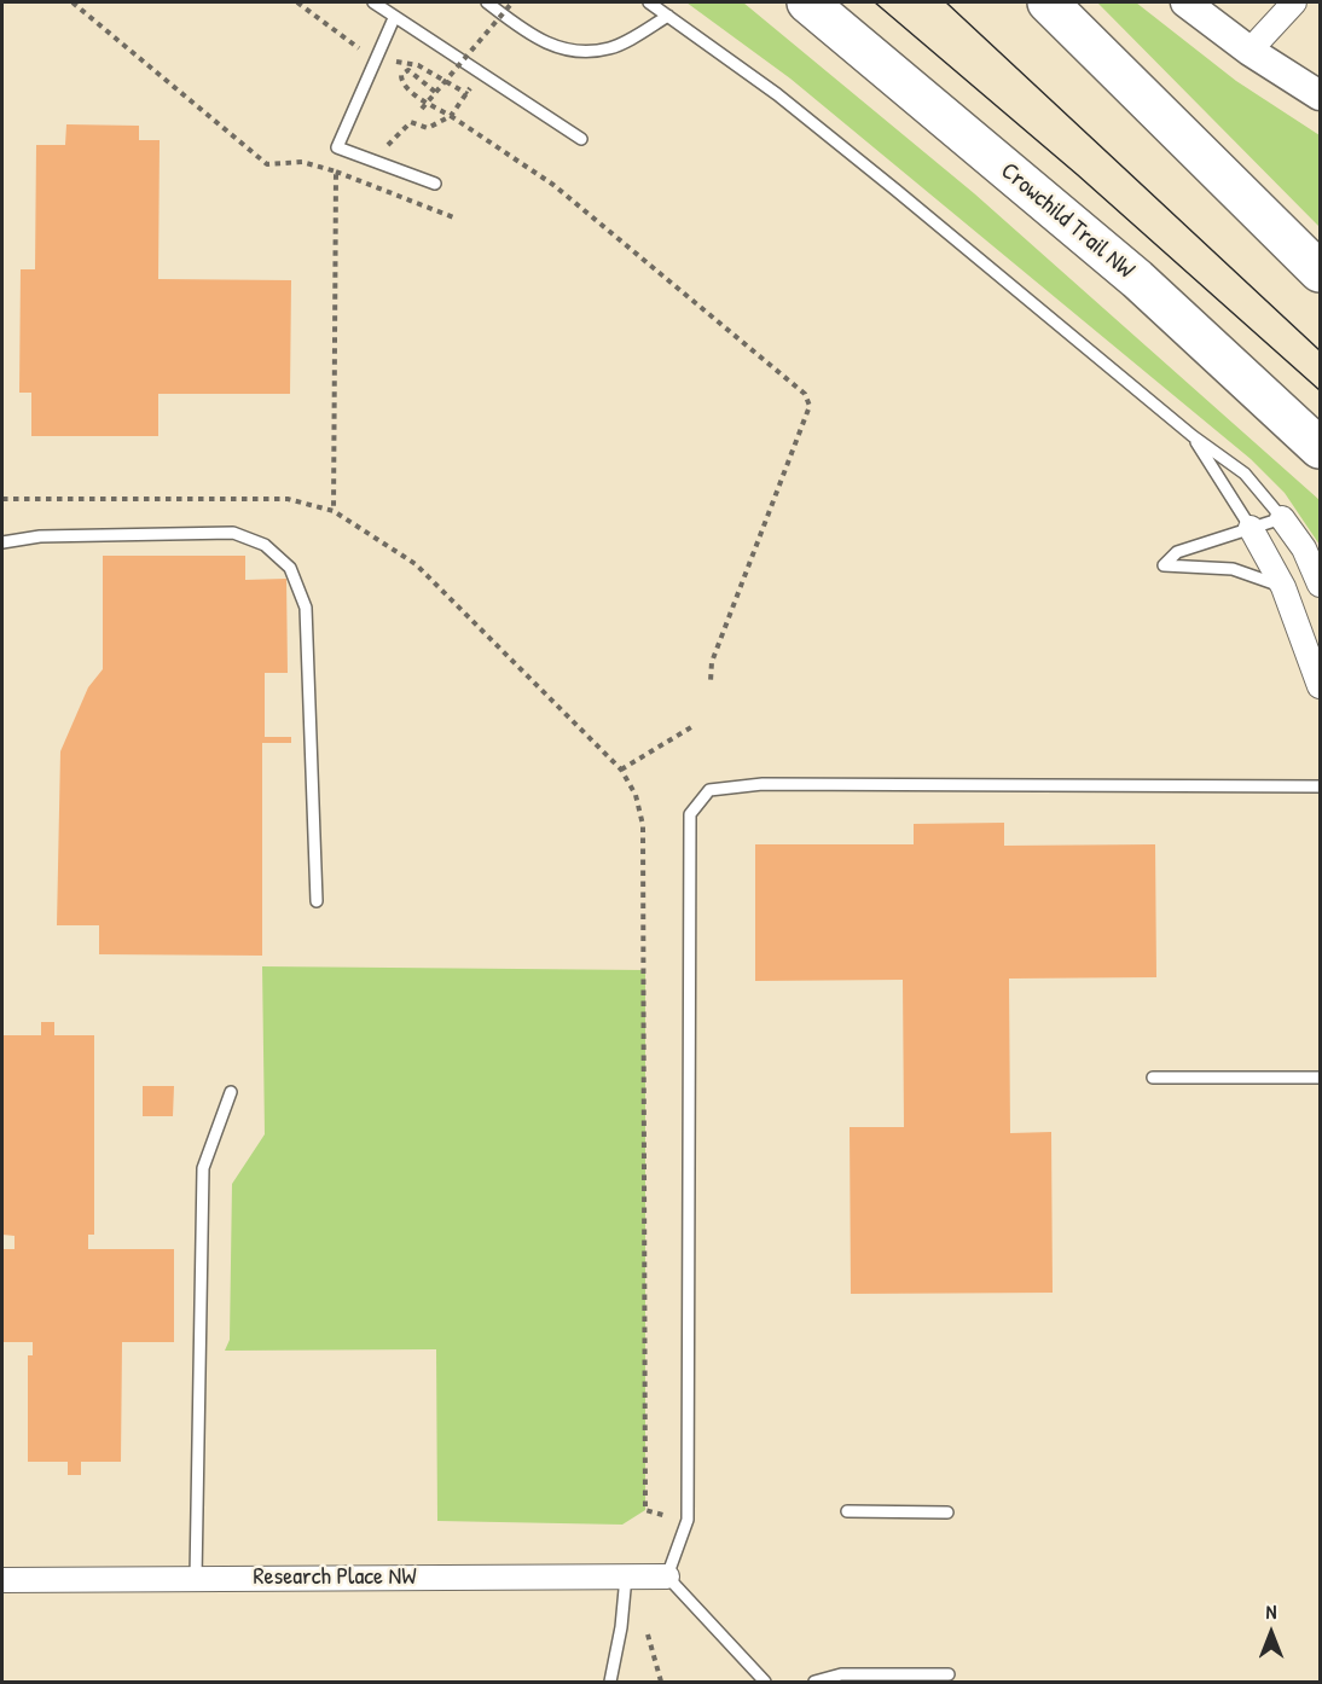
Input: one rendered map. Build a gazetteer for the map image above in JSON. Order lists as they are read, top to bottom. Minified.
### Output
{"streets":{"highway":["Crowchild Trail NW"],"street":["Research Place NW"]},"north":"top"}
